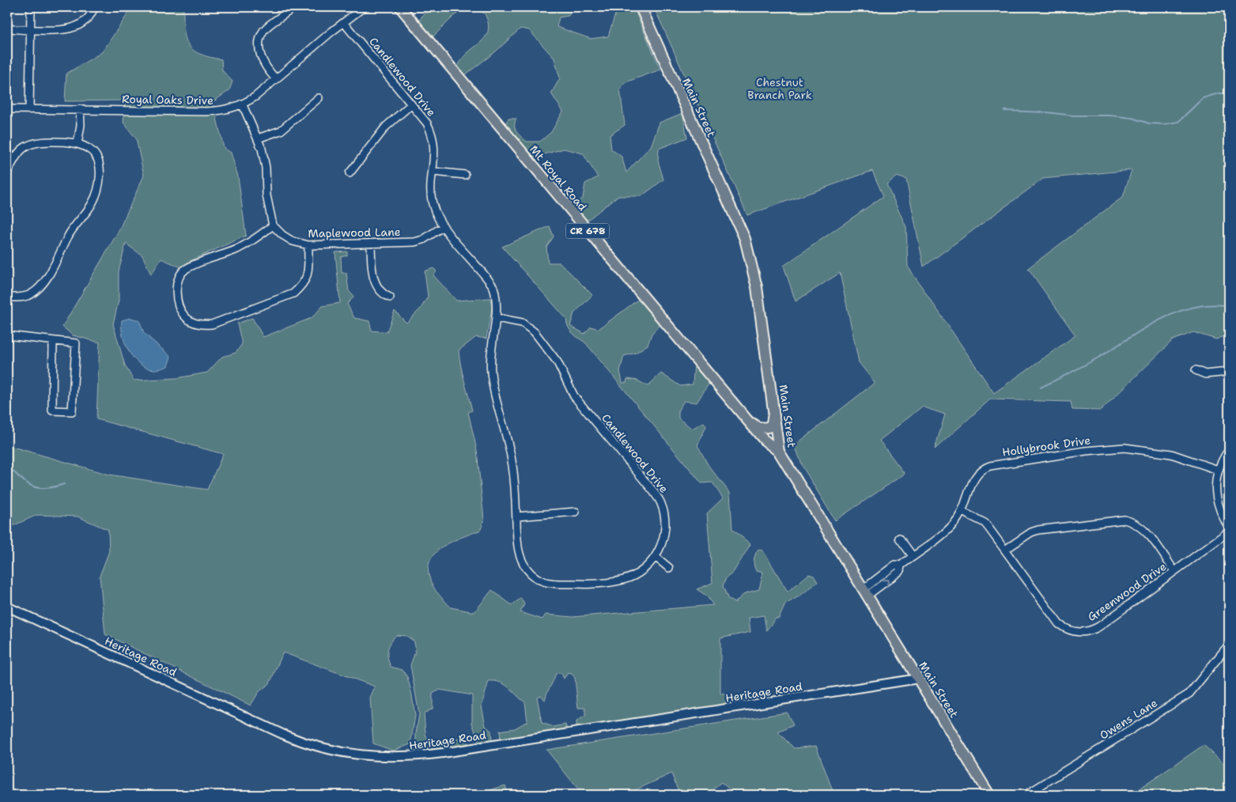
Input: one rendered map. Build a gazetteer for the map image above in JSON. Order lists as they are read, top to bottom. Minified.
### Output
{"streets":{"main road":["Main Street","Mt Royal Road","CR 678"],"street":["Candlewood Drive","Royal Oaks Drive","Maplewood Lane","Hollybrook Drive","Greenwood Drive","Heritage Road","Owens Lane"]},"crossings":[["Candlewood Drive","Royal Oaks Drive"],["Candlewood Drive","Maplewood Lane"],["Main Street","Mt Royal Road"],["Main Street","Hollybrook Drive"],["Main Street","Heritage Road"],["Hollybrook Drive","Greenwood Drive"]],"parks":["Chestnut Branch Park"]}
